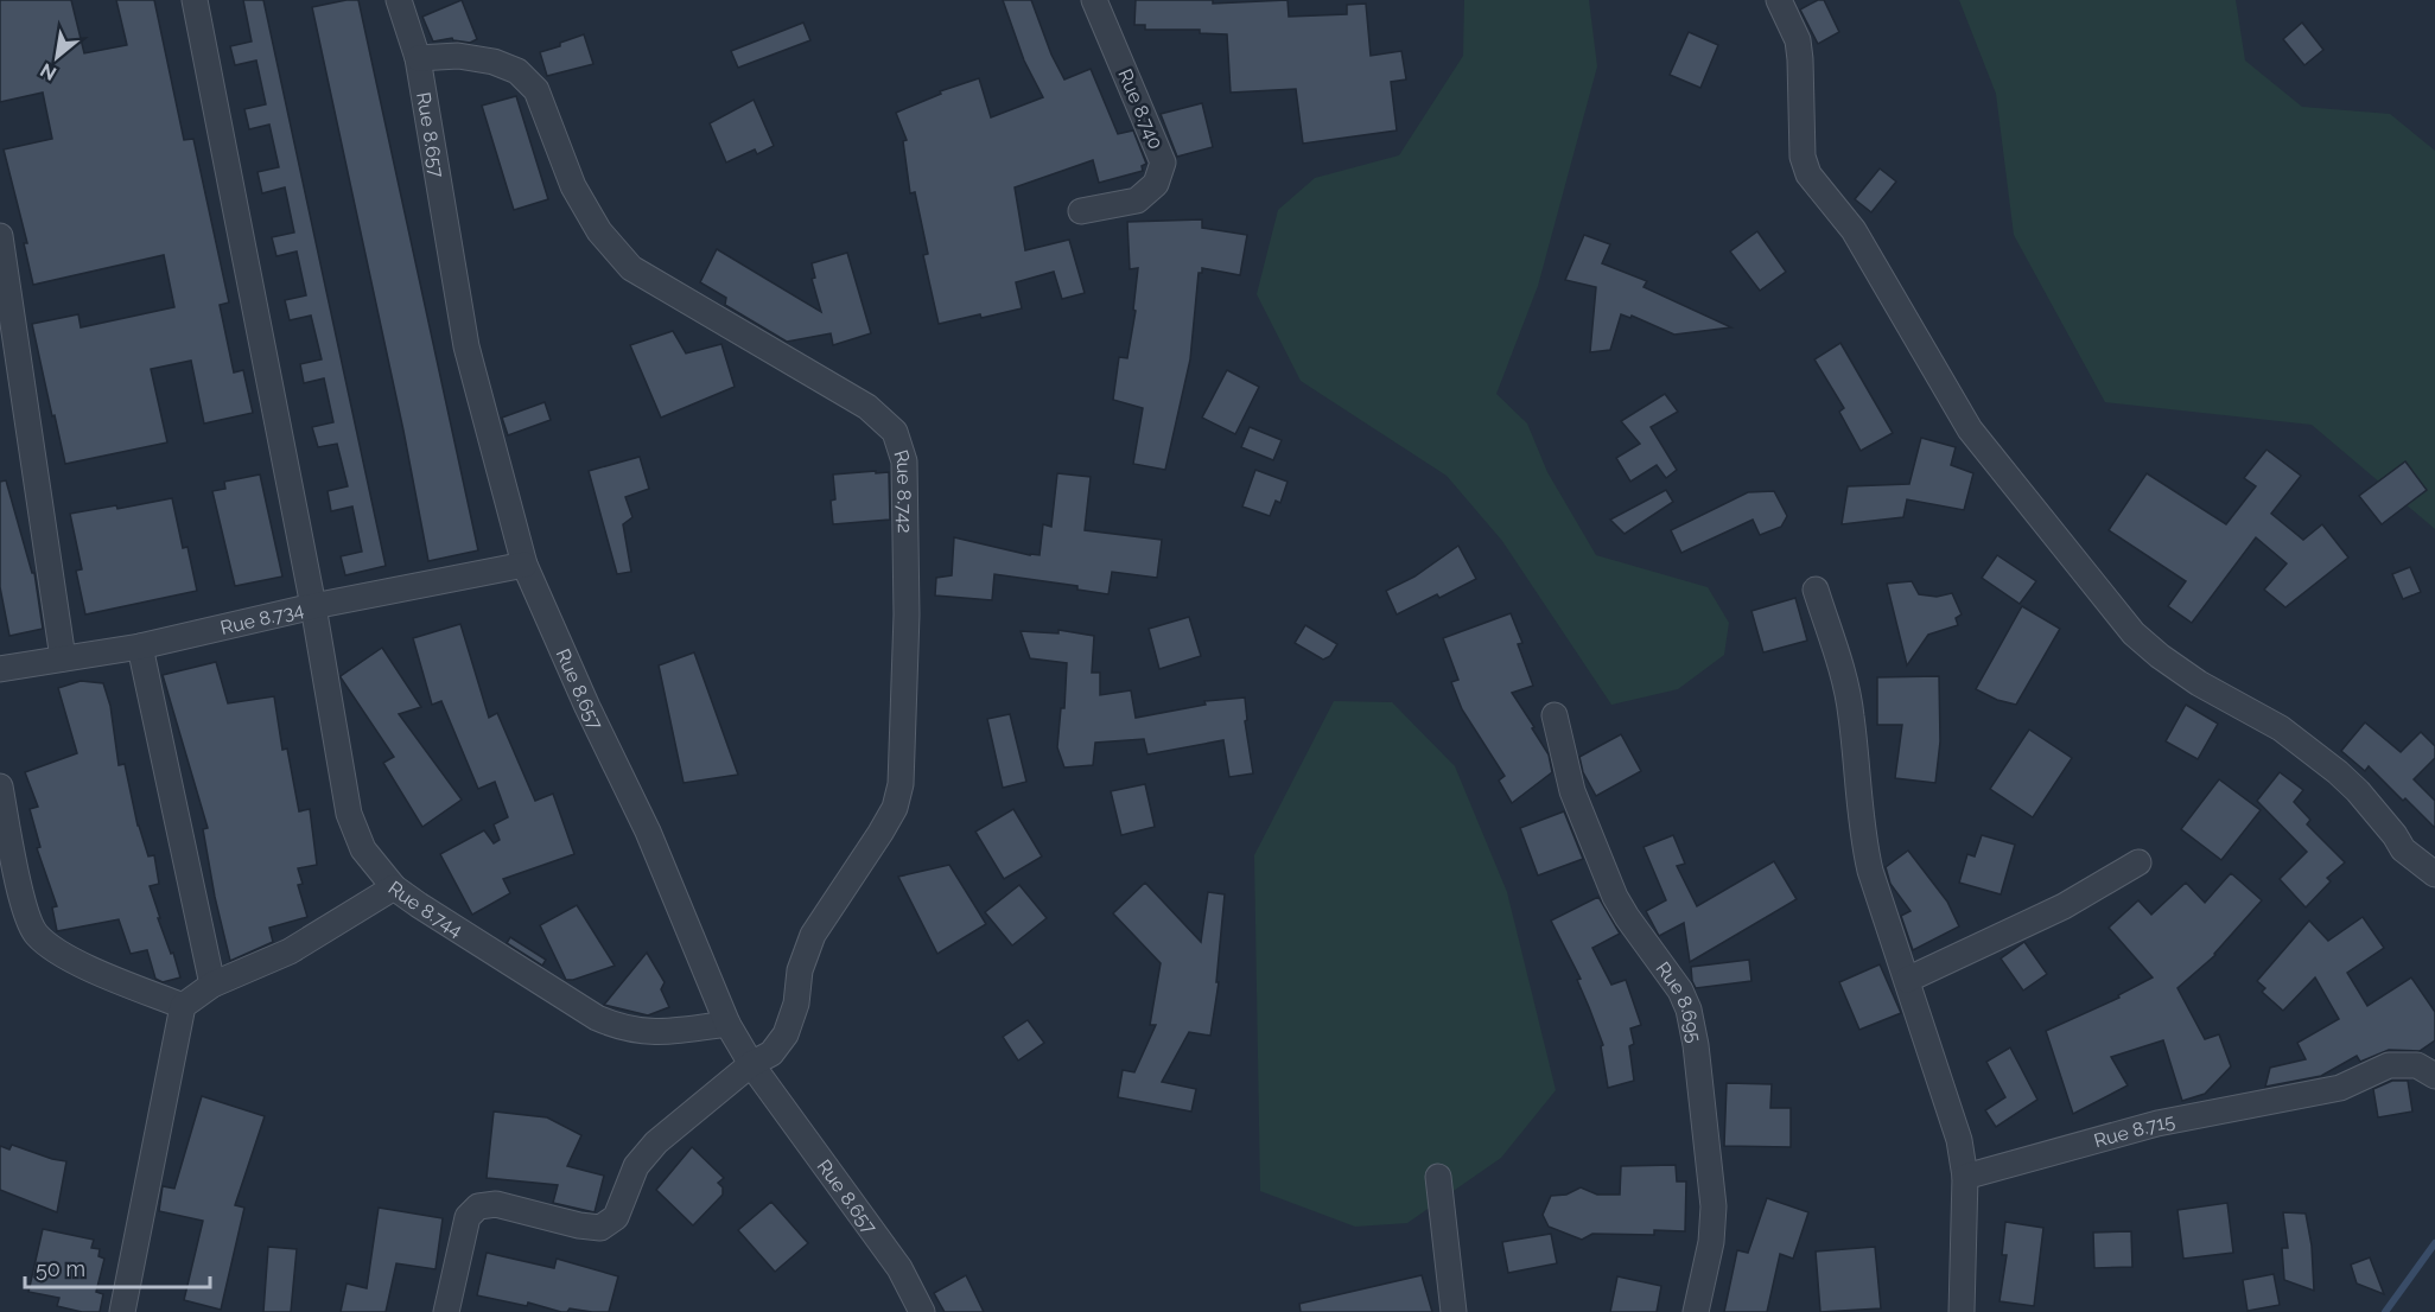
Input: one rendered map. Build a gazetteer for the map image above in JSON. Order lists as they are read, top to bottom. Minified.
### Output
{"streets":{"street":["Rue 8.740","Rue 8.657","Rue 8.742","Rue 8.734","Rue 8.744","Rue 8.695","Rue 8.715"]},"crossings":[["Rue 8.657","Rue 8.742"],["Rue 8.657","Rue 8.734"],["Rue 8.657","Rue 8.744"],["Rue 8.734","Rue 8.744"]],"scale_bar":"50 m","north":"bottom left"}
